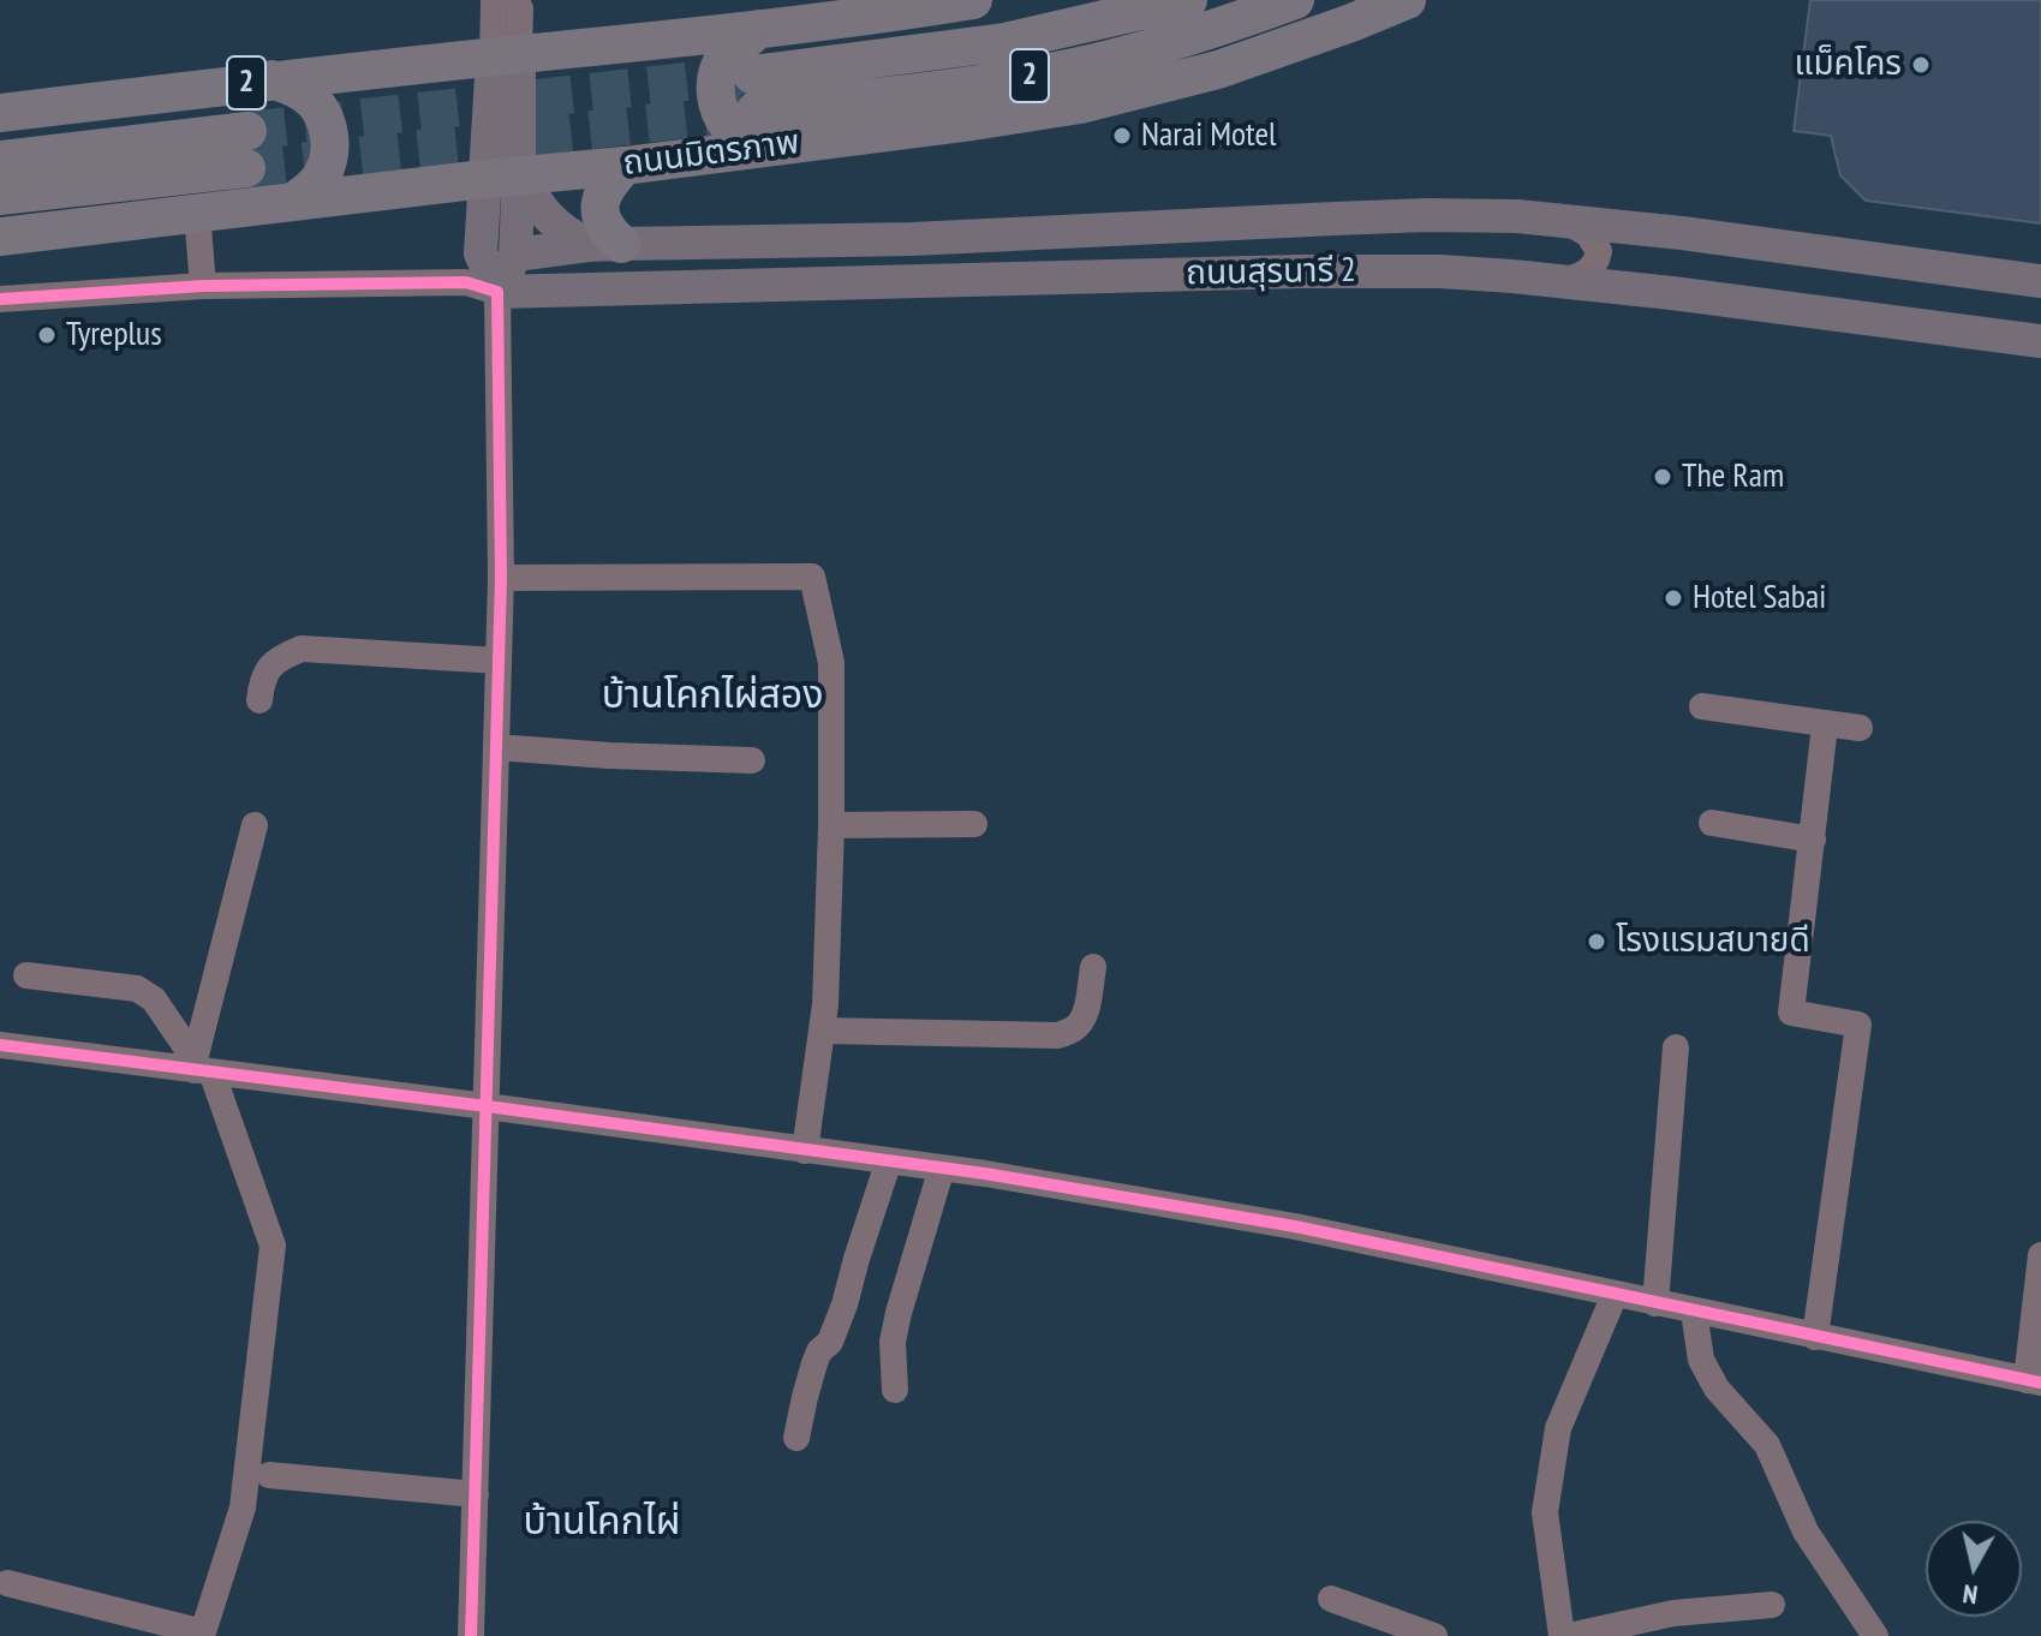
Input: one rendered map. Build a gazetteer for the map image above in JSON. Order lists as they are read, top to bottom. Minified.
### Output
{"streets":{"highway":["2","ถนนมิตรภาพ"],"main road":["ถนนสุรนารี 2"]},"districts":["บ้านโคกไผ่สอง","บ้านโคกไผ่"],"places":["แม็คโคร","Narai Motel","Tyreplus","The Ram","Hotel Sabai","โรงแรมสบายดี"],"north":"bottom"}
